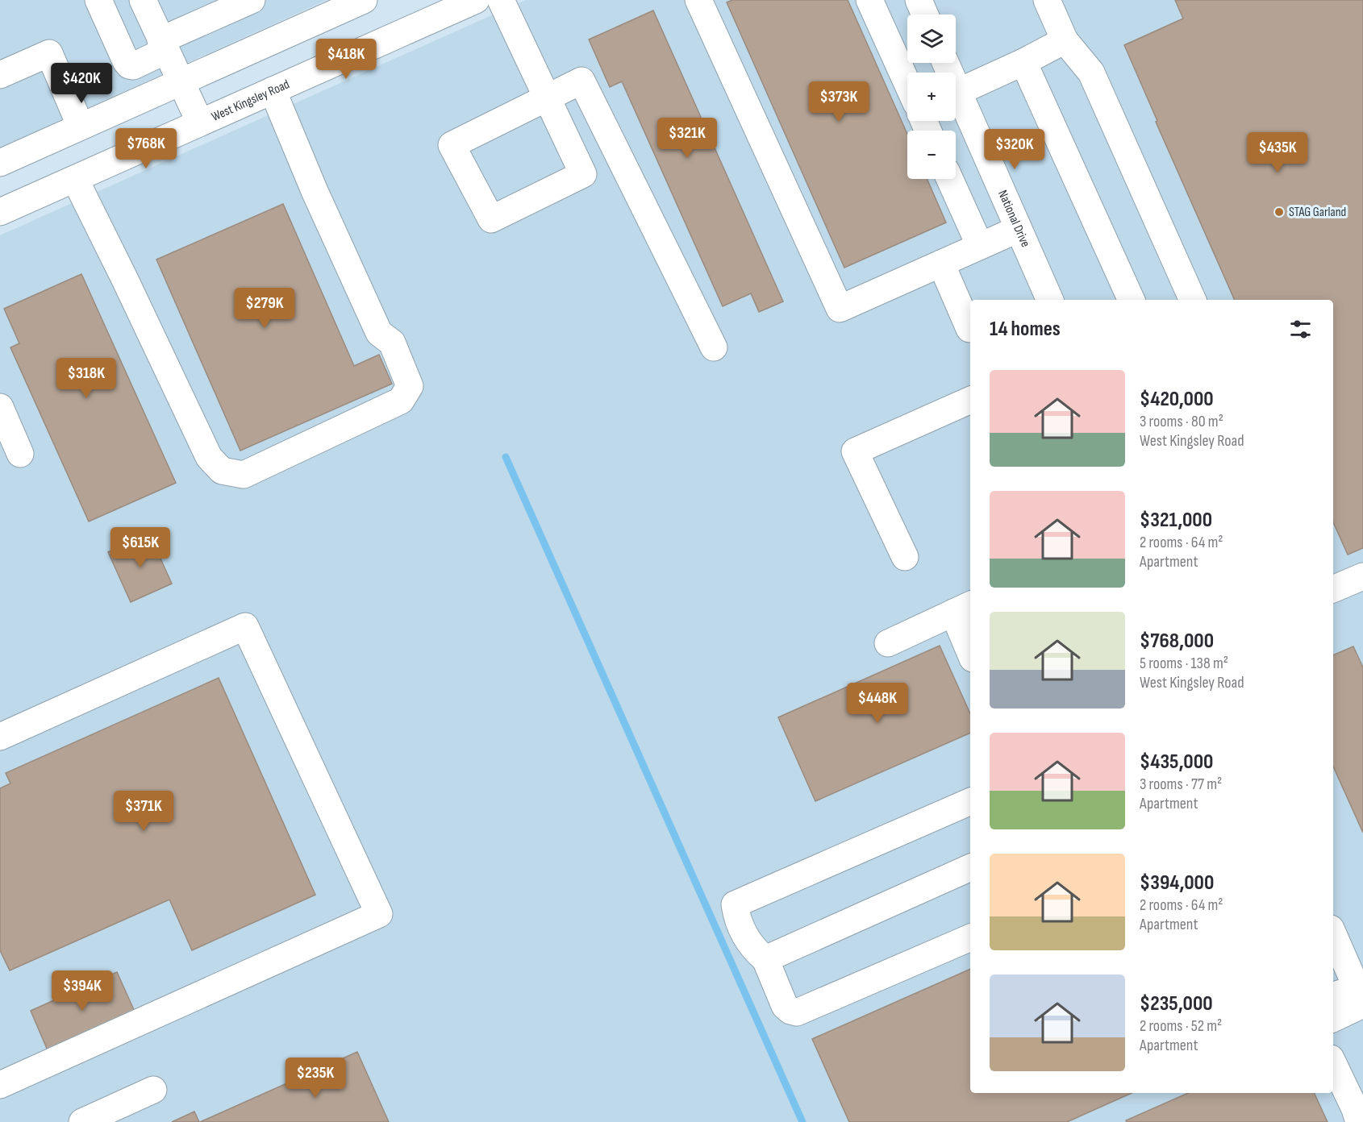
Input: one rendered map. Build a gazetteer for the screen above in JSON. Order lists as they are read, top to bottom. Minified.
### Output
{"streets":{"main road":["West Kingsley Road","National Drive"]},"places":["STAG Garland"],"page":{"map_buttons":["+","−"],"price":["$418K","$420K","$373K","$321K","$768K","$320K","$435K","$279K","$318K","$615K","$448K","$371K","$394K","$235K"],"heading":"14 homes","list":[{"name":"$420,000","note":"3 rooms · 80 m² · West Kingsley Road"},{"name":"$321,000","note":"2 rooms · 64 m² · Apartment"},{"name":"$768,000","note":"5 rooms · 138 m² · West Kingsley Road"},{"name":"$435,000","note":"3 rooms · 77 m² · Apartment"},{"name":"$394,000","note":"2 rooms · 64 m² · Apartment"},{"name":"$235,000","note":"2 rooms · 52 m² · Apartment"}]}}
